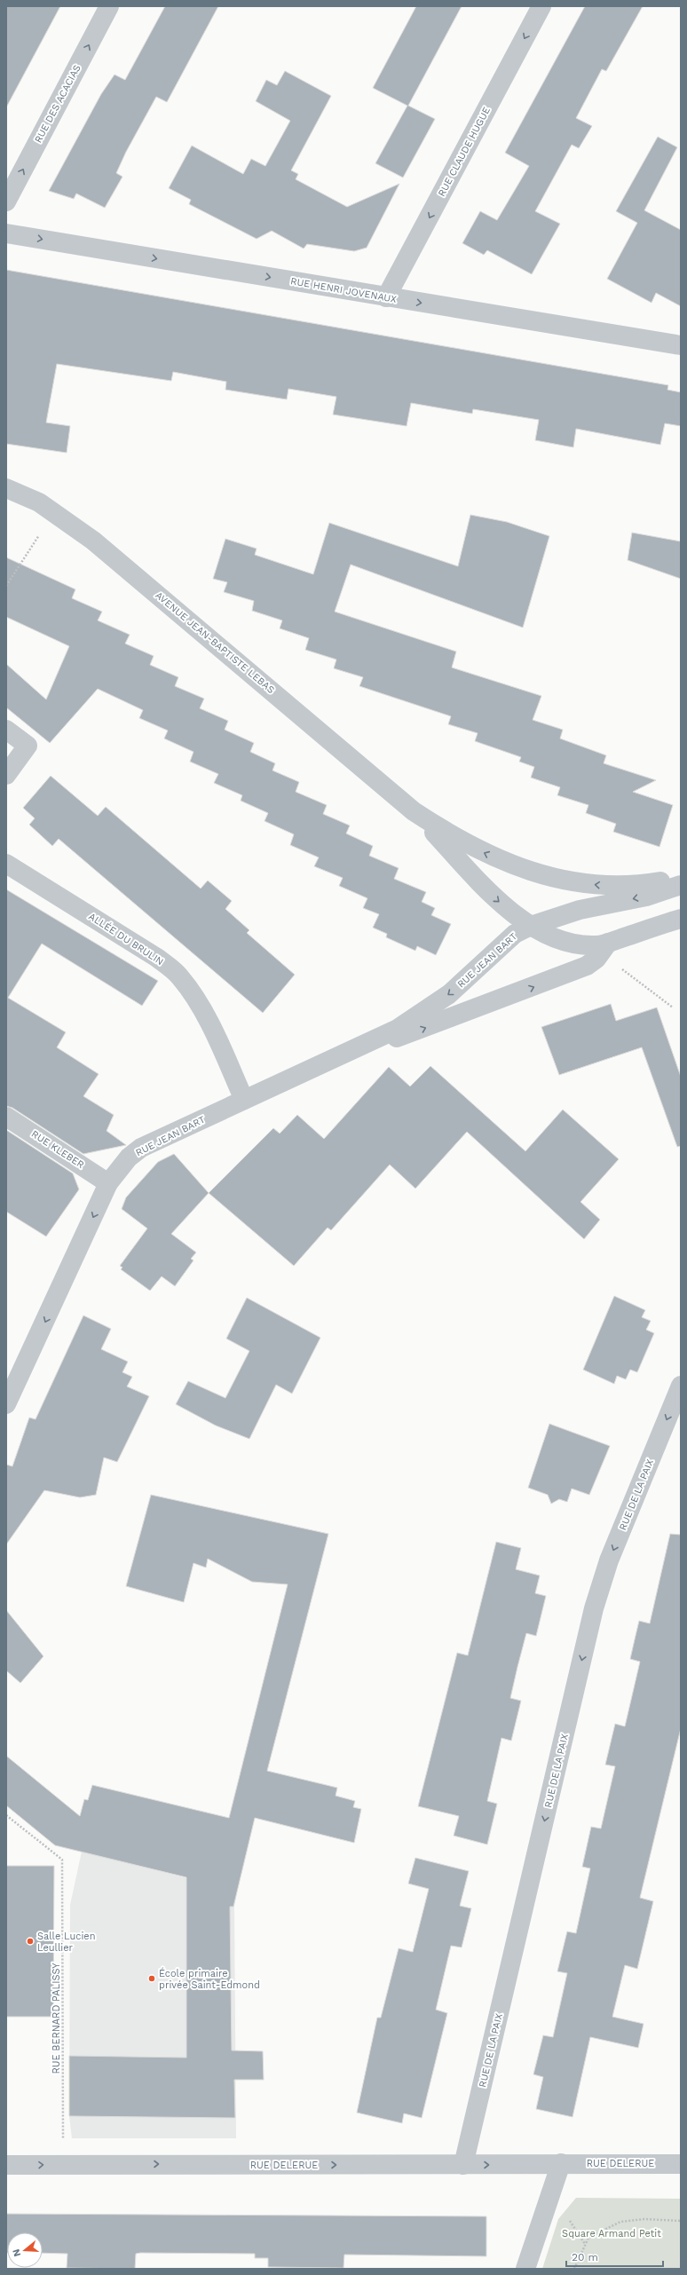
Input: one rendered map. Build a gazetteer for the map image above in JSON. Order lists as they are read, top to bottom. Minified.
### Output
{"streets":{"street":["RUE DES ACACIAS","RUE CLAUDE HUGUE","RUE HENRI JOVENAUX","AVENUE JEAN-BAPTISTE LEBAS","ALLÉE DU BRULIN","RUE JEAN BART","RUE KLEBER","RUE DE LA PAIX","RUE DELERUE"],"path":["RUE BERNARD PALISSY"]},"crossings":[["RUE CLAUDE HUGUE","RUE HENRI JOVENAUX"],["AVENUE JEAN-BAPTISTE LEBAS","RUE JEAN BART"],["ALLÉE DU BRULIN","RUE JEAN BART"],["RUE JEAN BART","RUE KLEBER"],["RUE DE LA PAIX","RUE DELERUE"],["RUE BERNARD PALISSY","RUE DELERUE"]],"one_way":["RUE DES ACACIAS","RUE CLAUDE HUGUE","RUE HENRI JOVENAUX","RUE DE LA PAIX","RUE DELERUE"],"parks":["Square Armand Petit"],"places":["Salle Lucien Leullier","École primaire privée Saint-Edmond"],"scale_bar":"20 m","north":"left"}
